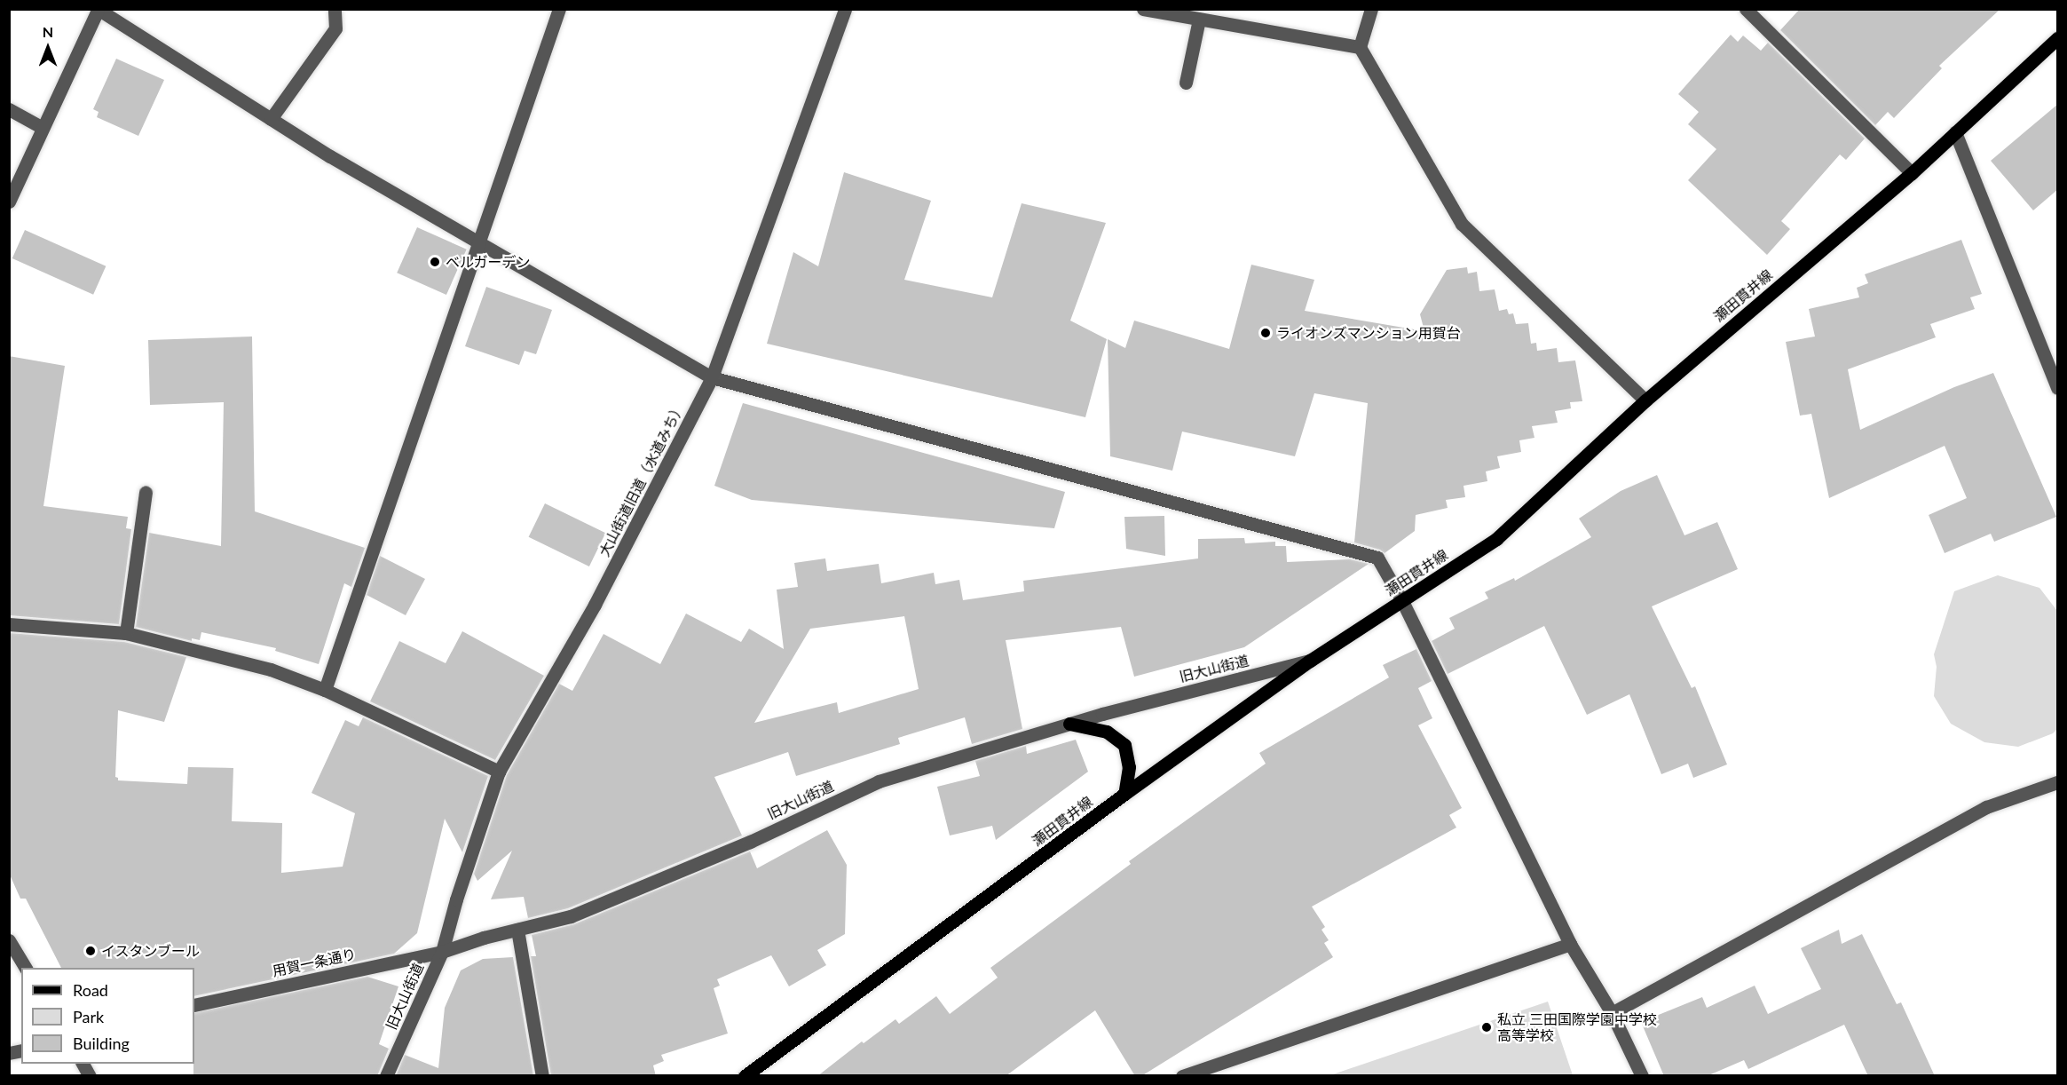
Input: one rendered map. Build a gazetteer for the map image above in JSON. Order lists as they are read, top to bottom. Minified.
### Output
{"streets":{"main road":["瀬田貫井線"],"street":["大山街道旧道（水道みち）","旧大山街道","用賀一条通り"]},"crossings":[["瀬田貫井線","旧大山街道"],["大山街道旧道（水道みち）","旧大山街道"],["大山街道旧道（水道みち）","用賀一条通り"],["旧大山街道","用賀一条通り"]],"places":["ベルガーデン","ライオンズマンション用賀台","イスタンブール","私立 三田国際学園中学校 高等学校"],"legend":["Road","Park","Building"],"north":"top"}
